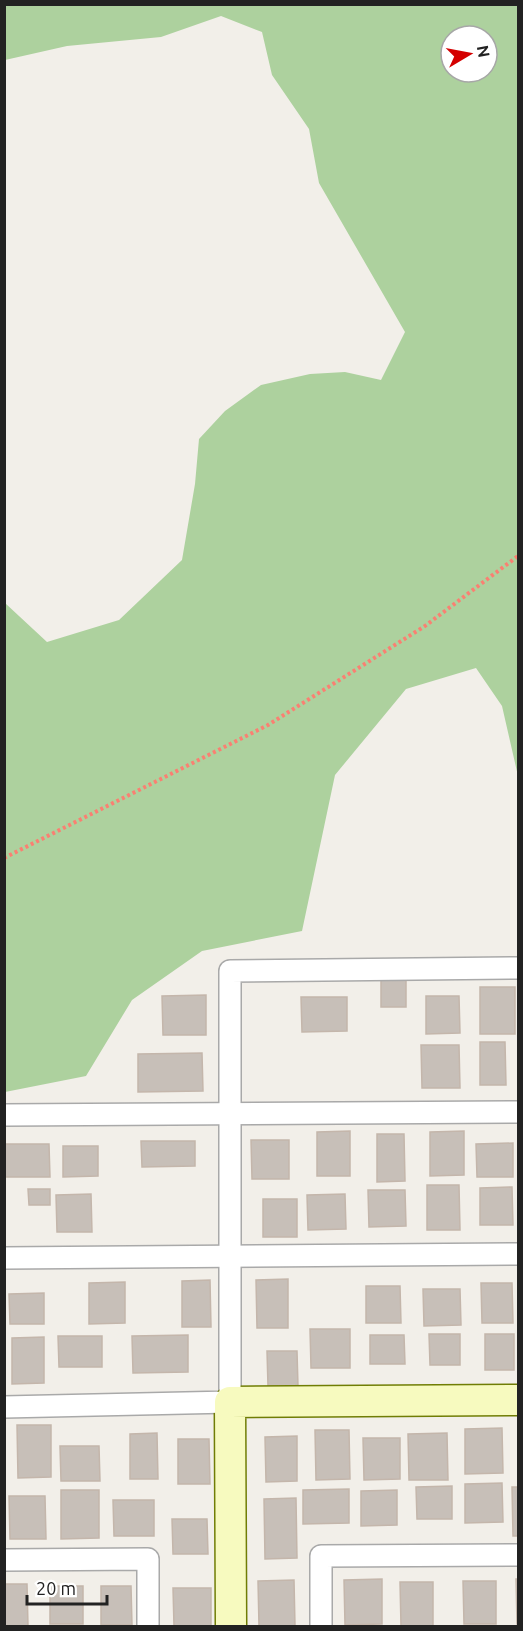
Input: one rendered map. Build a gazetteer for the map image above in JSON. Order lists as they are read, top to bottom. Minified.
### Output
{"scale_bar":"20 m","north":"right"}
